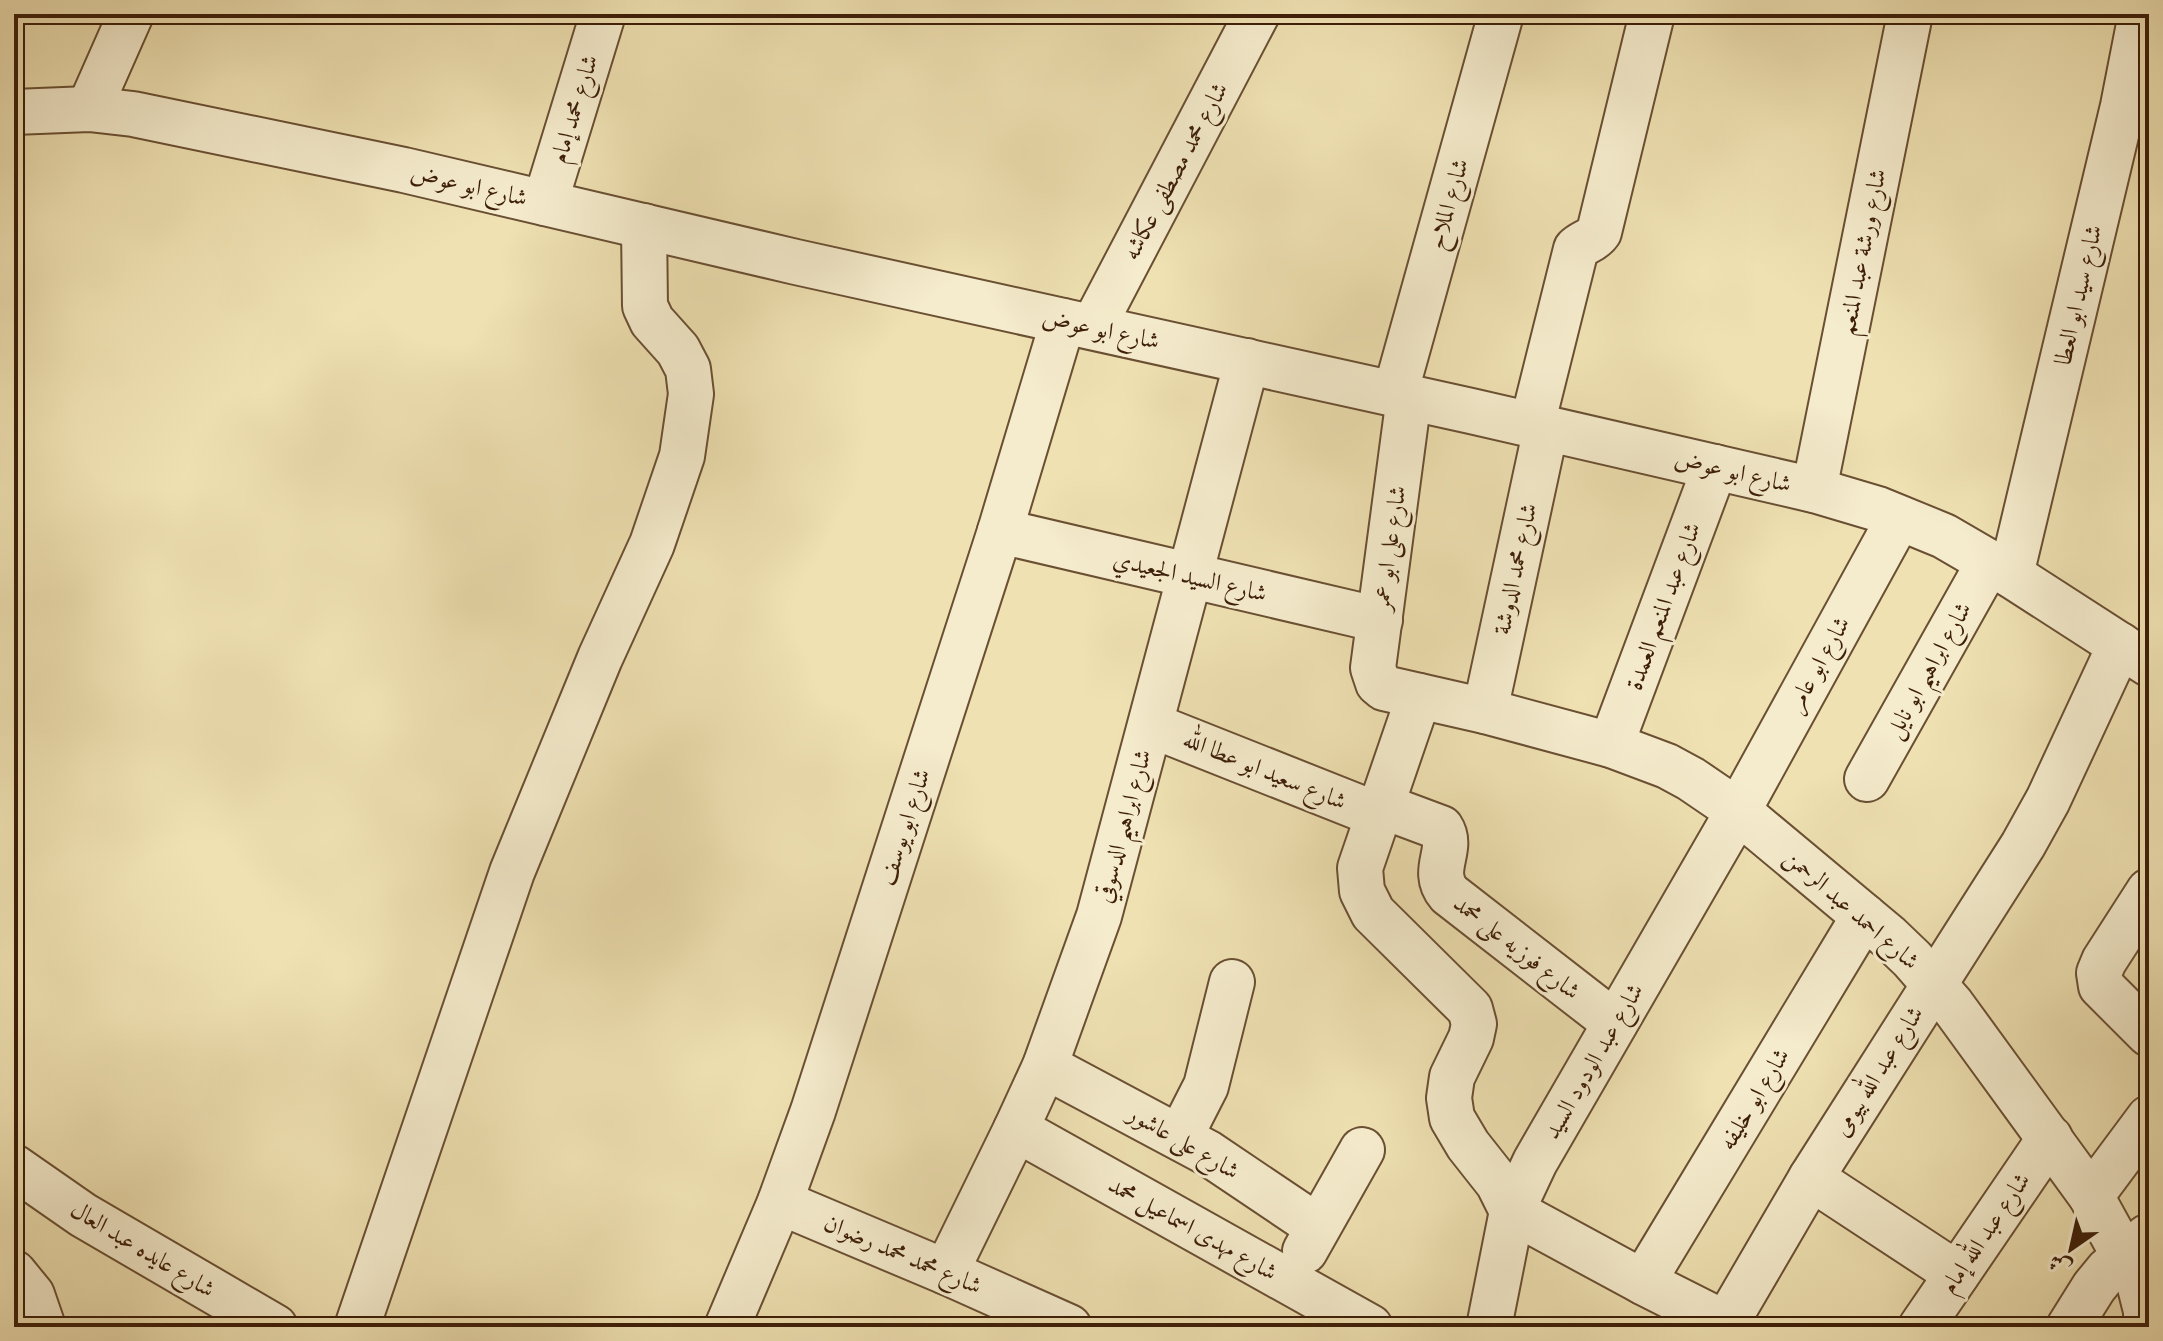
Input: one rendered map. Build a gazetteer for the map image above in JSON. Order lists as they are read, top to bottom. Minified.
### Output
{"streets":{"street":["شارع محمد إمام","شارع محمد مصطفى عكاشه","شارع ابو عوض","شارع الملاح","شارع ورشة عبد المنعم","شارع سيد ابو العطا","شارع على ابو عمر","شارع محمد الدوشة","شارع السيد الجعيدي","شارع عبد المنعم العمدة","شارع ابو عامر","شارع ابراهيم ابو نايل","شارع سعيد ابو عطا الله","شارع ابراهيم الدسوقي","شارع ابو يوسف","شارع احمد عبد الرحمن","شارع فوزيه على محمد","شارع عبد الودود السيد","شارع عبد الله بيومى","شارع ابو خليفه","شارع على عاشور","شارع مهدى اسماعيل محمد","شارع عبد الله إمام","شارع عايده عبد العال","شارع محمد محمد رضوان"]},"crossings":[["شارع محمد إمام","شارع ابو عوض"],["شارع محمد مصطفى عكاشه","شارع ابو عوض"],["شارع محمد مصطفى عكاشه","شارع ابو يوسف"],["شارع ابو عوض","شارع الملاح"],["شارع ابو عوض","شارع ورشة عبد المنعم"],["شارع ابو عوض","شارع سيد ابو العطا"],["شارع ابو عوض","شارع على ابو عمر"],["شارع ابو عوض","شارع محمد الدوشة"],["شارع ابو عوض","شارع عبد المنعم العمدة"],["شارع ابو عوض","شارع ابو عامر"],["شارع ابو عوض","شارع ابراهيم ابو نايل"],["شارع ابو عوض","شارع ابراهيم الدسوقي"],["شارع ابو عوض","شارع ابو يوسف"],["شارع ابو عوض","شارع عبد الله بيومى"],["شارع الملاح","شارع على ابو عمر"],["شارع سيد ابو العطا","شارع ابراهيم ابو نايل"],["شارع على ابو عمر","شارع السيد الجعيدي"],["شارع على ابو عمر","شارع احمد عبد الرحمن"],["شارع محمد الدوشة","شارع احمد عبد الرحمن"],["شارع السيد الجعيدي","شارع ابراهيم الدسوقي"],["شارع السيد الجعيدي","شارع ابو يوسف"],["شارع عبد المنعم العمدة","شارع احمد عبد الرحمن"],["شارع ابو عامر","شارع احمد عبد الرحمن"],["شارع ابو عامر","شارع عبد الودود السيد"],["شارع سعيد ابو عطا الله","شارع ابراهيم الدسوقي"],["شارع سعيد ابو عطا الله","شارع فوزيه على محمد"],["شارع ابراهيم الدسوقي","شارع على عاشور"],["شارع ابراهيم الدسوقي","شارع مهدى اسماعيل محمد"],["شارع ابراهيم الدسوقي","شارع محمد محمد رضوان"],["شارع ابو يوسف","شارع محمد محمد رضوان"],["شارع احمد عبد الرحمن","شارع عبد الودود السيد"],["شارع احمد عبد الرحمن","شارع عبد الله بيومى"],["شارع احمد عبد الرحمن","شارع ابو خليفه"],["شارع احمد عبد الرحمن","شارع عبد الله إمام"],["شارع فوزيه على محمد","شارع عبد الودود السيد"]],"north":"bottom left"}
